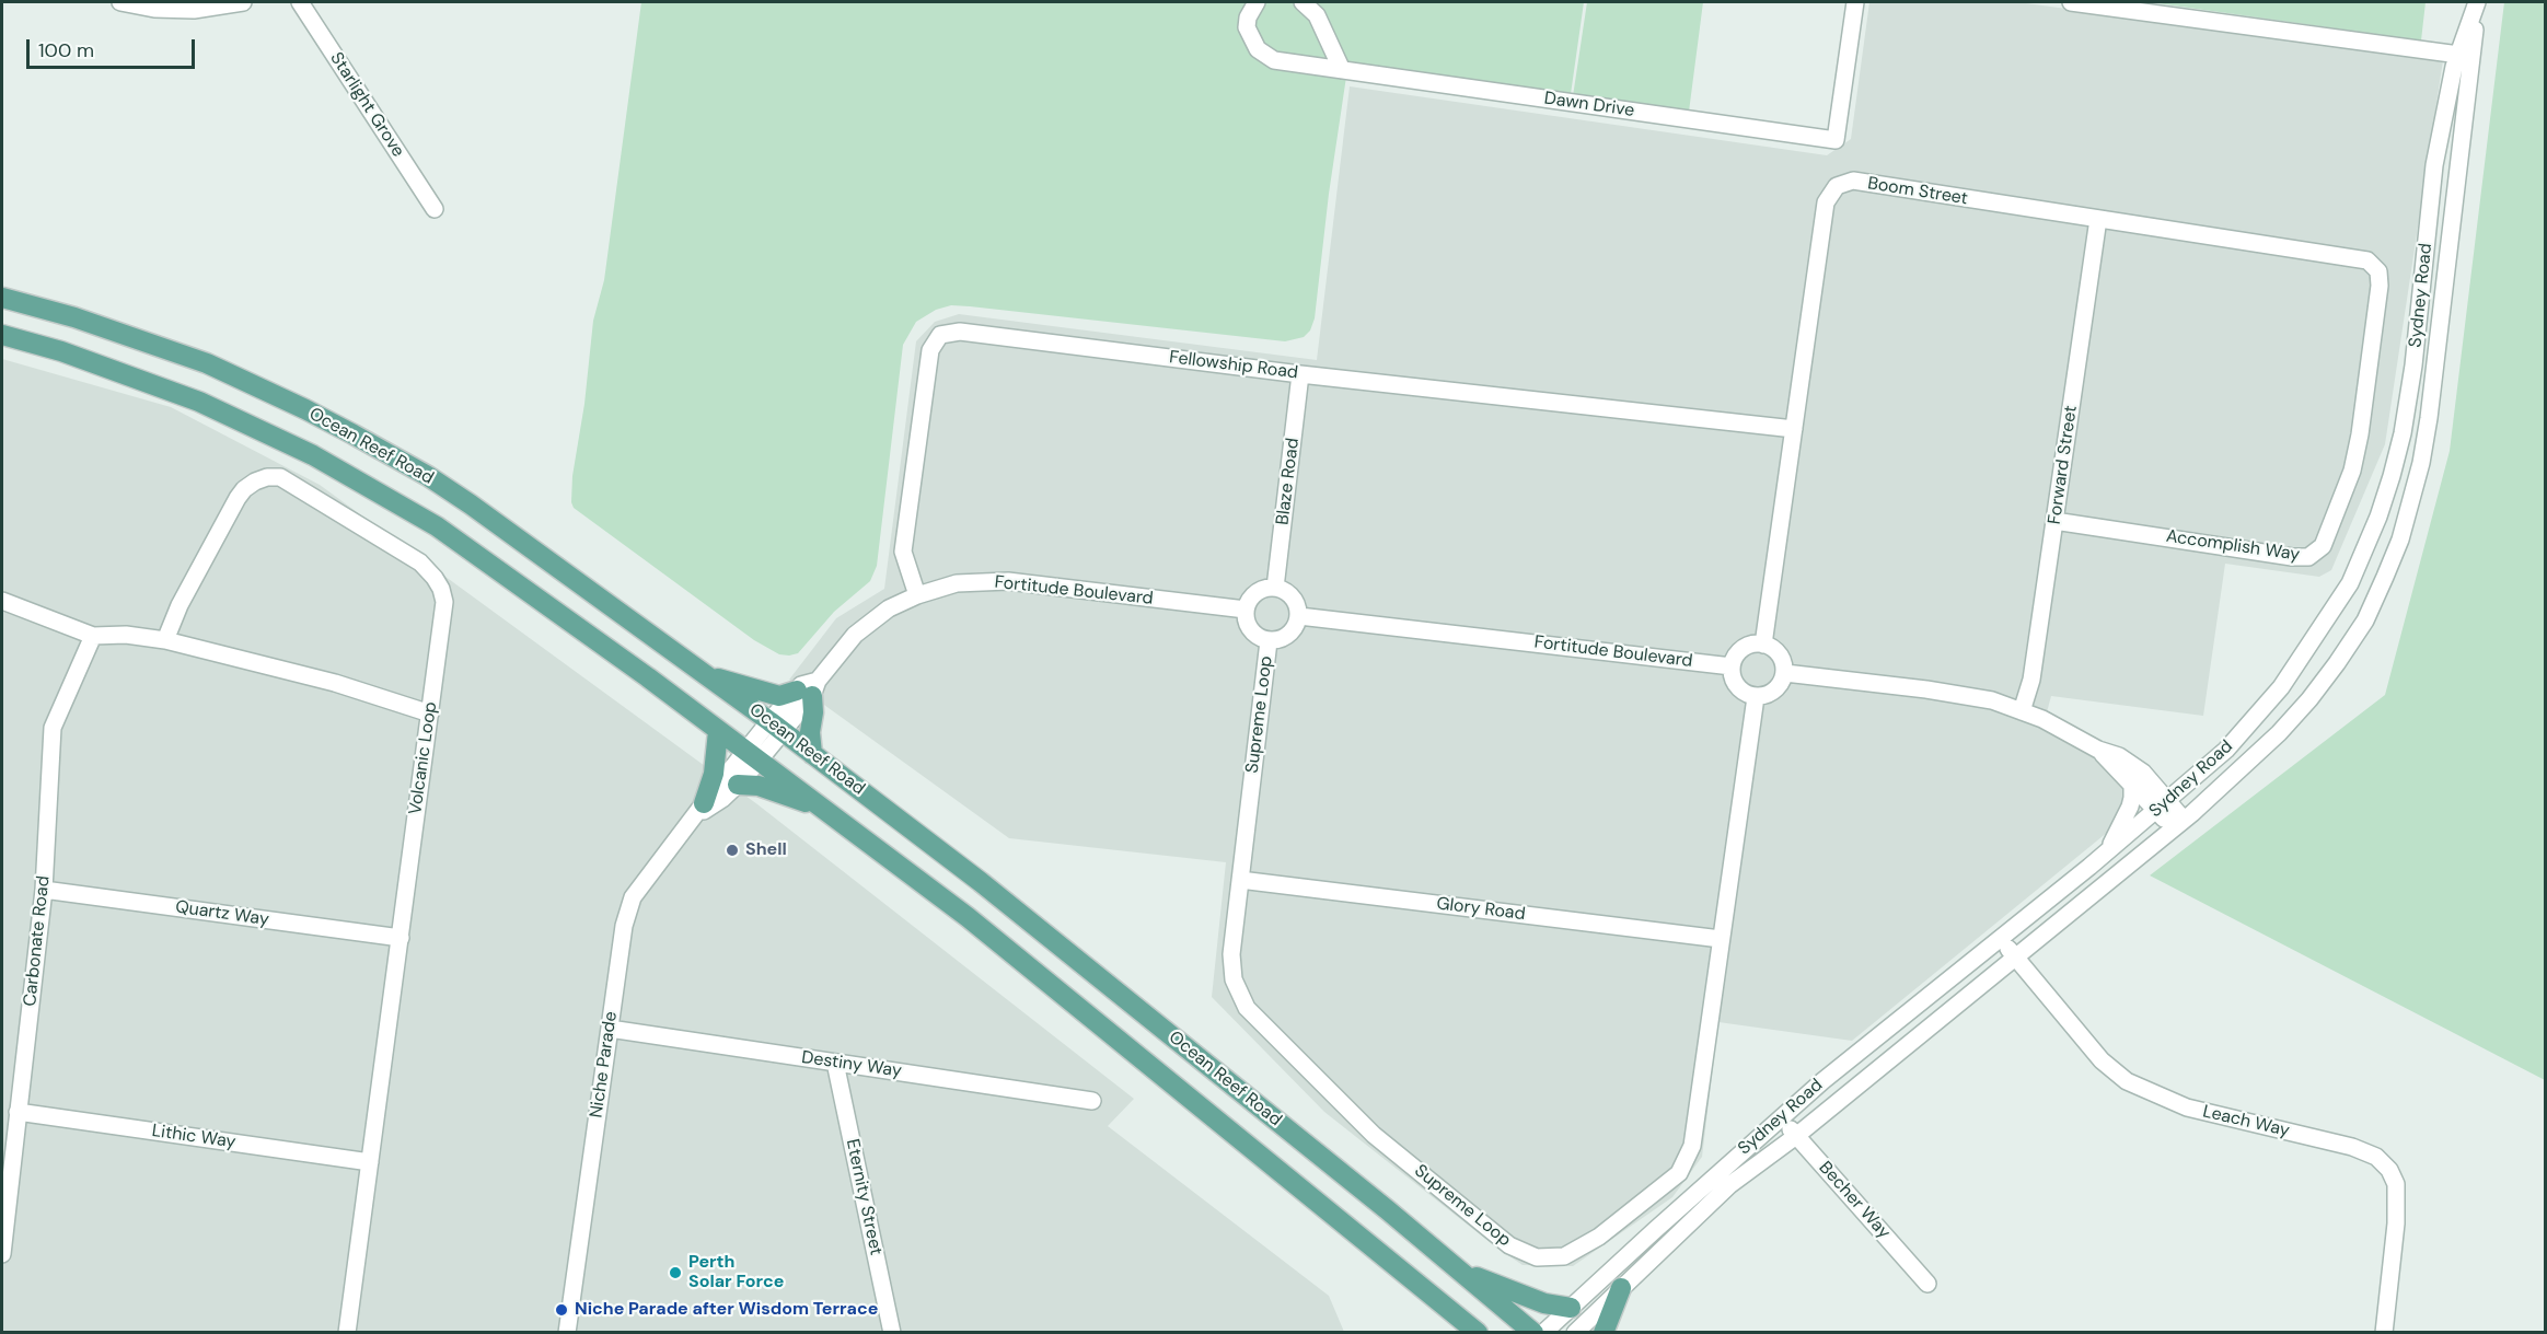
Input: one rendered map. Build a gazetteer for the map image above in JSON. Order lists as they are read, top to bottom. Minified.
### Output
{"streets":{"main road":["Ocean Reef Road"],"street":["Starlight Grove","Dawn Drive","Boom Street","Sydney Road","Fellowship Road","Forward Street","Blaze Road","Accomplish Way","Fortitude Boulevard","Supreme Loop","Volcanic Loop","Glory Road","Quartz Way","Carbonate Road","Niche Parade","Destiny Way","Leach Way","Lithic Way","Eternity Street","Becher Way"]},"crossings":[["Boom Street","Fellowship Road"],["Boom Street","Forward Street"],["Boom Street","Accomplish Way"],["Boom Street","Fortitude Boulevard"],["Boom Street","Supreme Loop"],["Sydney Road","Leach Way"],["Sydney Road","Becher Way"],["Fellowship Road","Blaze Road"],["Fellowship Road","Fortitude Boulevard"],["Ocean Reef Road","Fortitude Boulevard"],["Ocean Reef Road","Niche Parade"],["Forward Street","Accomplish Way"],["Blaze Road","Fortitude Boulevard"],["Blaze Road","Supreme Loop"],["Fortitude Boulevard","Supreme Loop"],["Fortitude Boulevard","Niche Parade"],["Supreme Loop","Glory Road"],["Volcanic Loop","Quartz Way"],["Volcanic Loop","Lithic Way"],["Quartz Way","Carbonate Road"],["Carbonate Road","Lithic Way"],["Niche Parade","Destiny Way"],["Destiny Way","Eternity Street"]],"places":["Shell","Perth Solar Force","Niche Parade after Wisdom Terrace"],"scale_bar":"100 m"}
